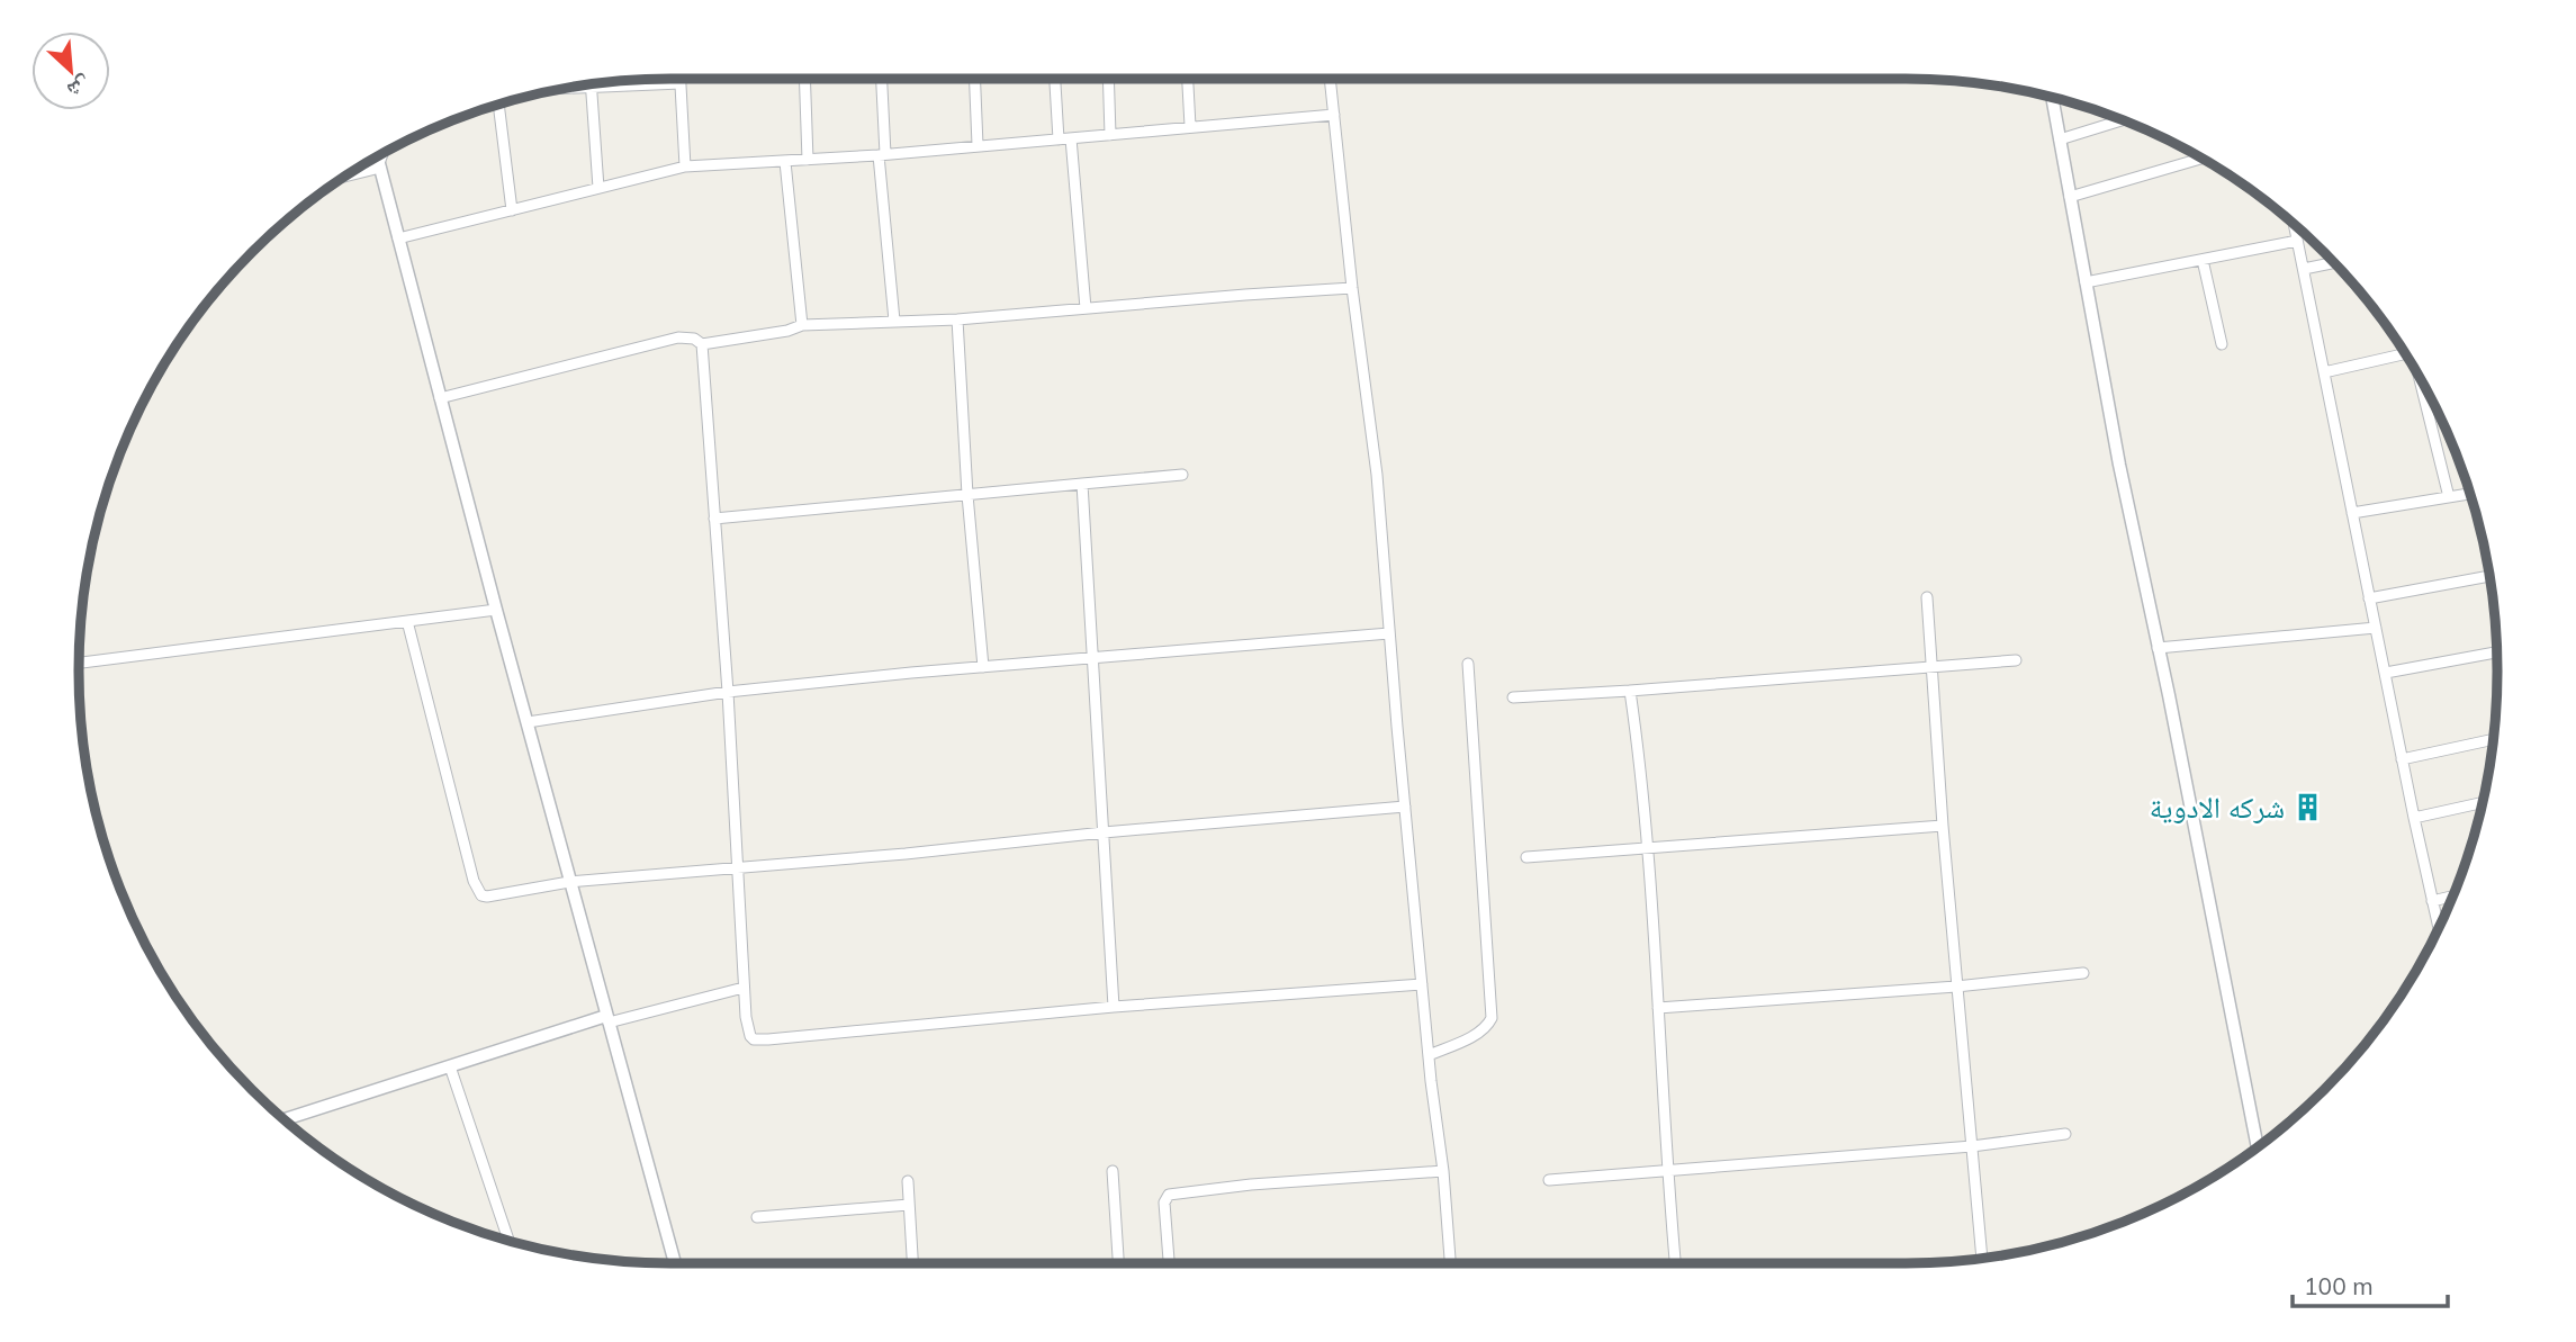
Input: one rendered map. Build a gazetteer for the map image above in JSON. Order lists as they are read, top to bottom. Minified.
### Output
{"places":{"building":["شركه الادوية"]},"scale_bar":"100 m","north":"bottom right"}
